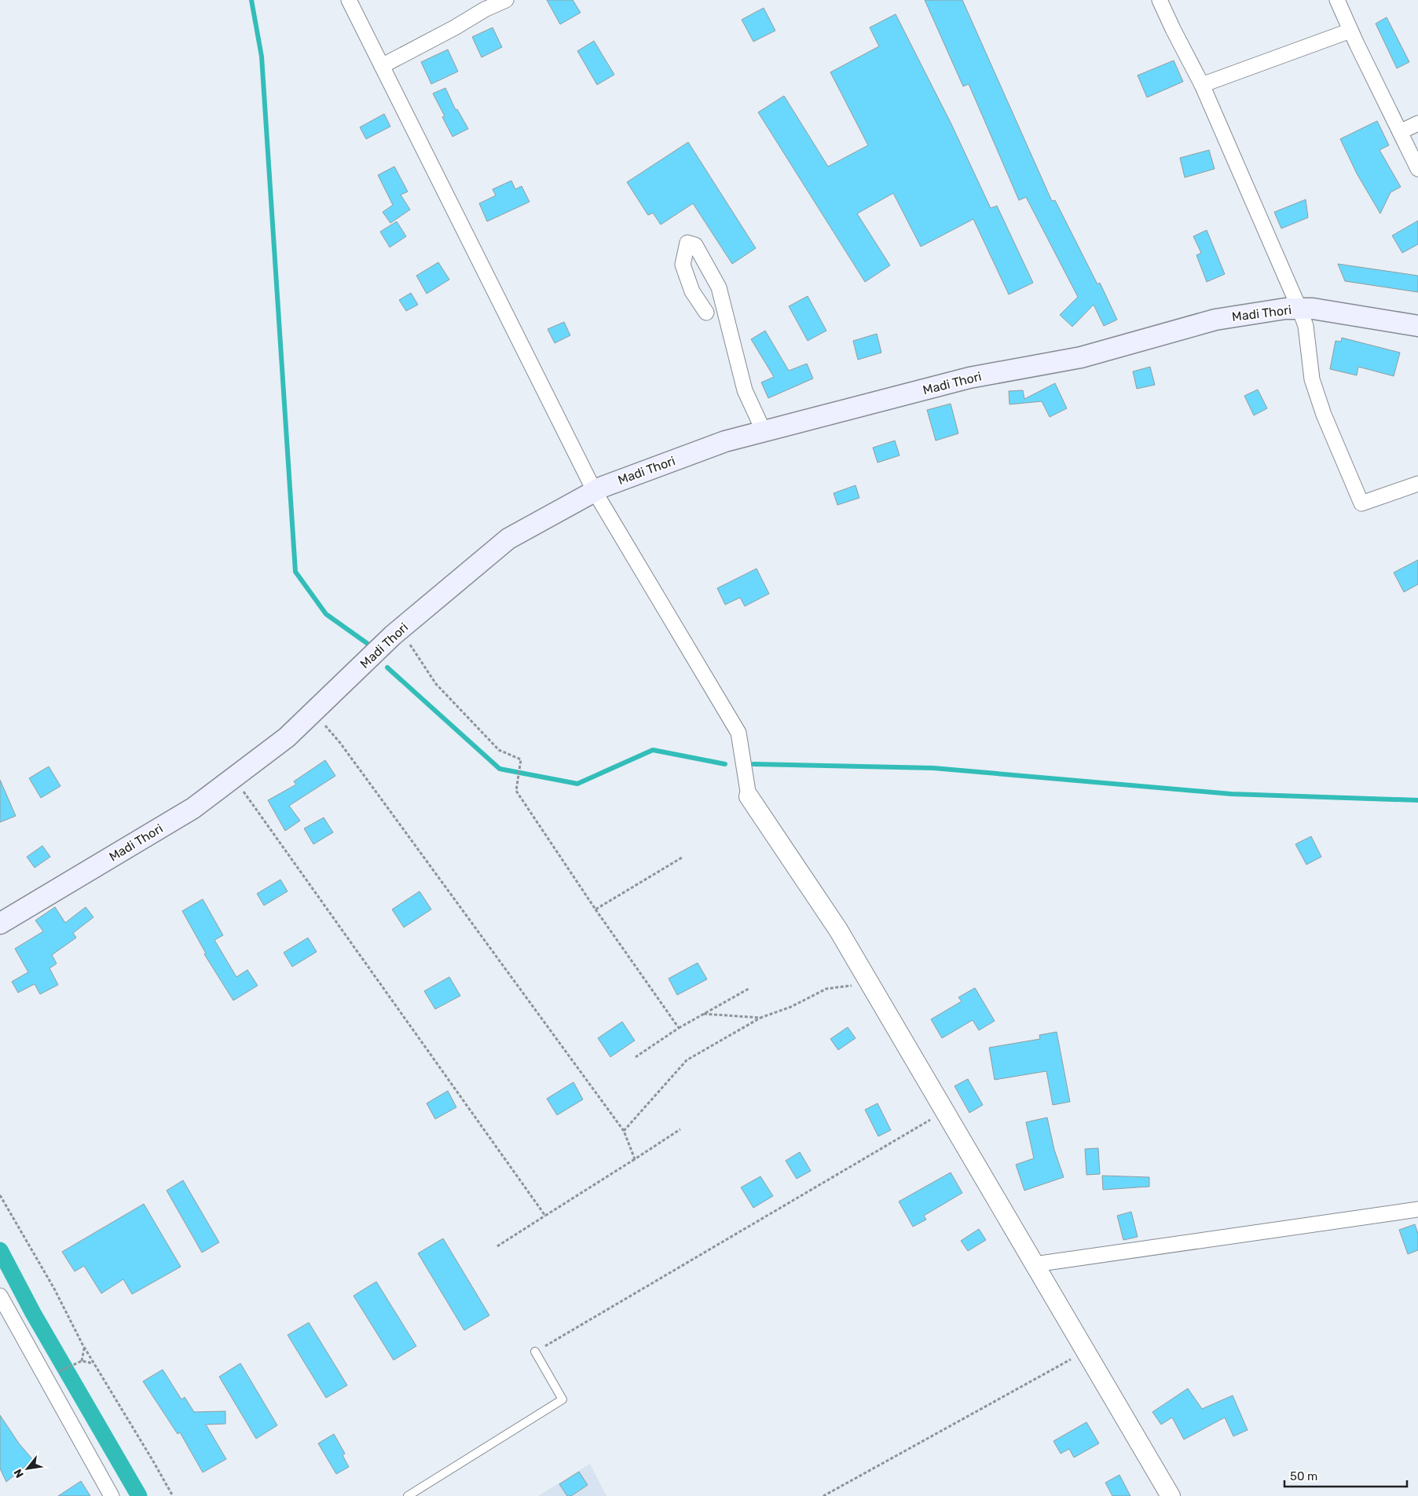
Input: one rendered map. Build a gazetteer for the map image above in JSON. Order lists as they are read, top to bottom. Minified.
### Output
{"streets":{"main road":["Madi Thori"]},"scale_bar":"50 m","north":"bottom left"}
